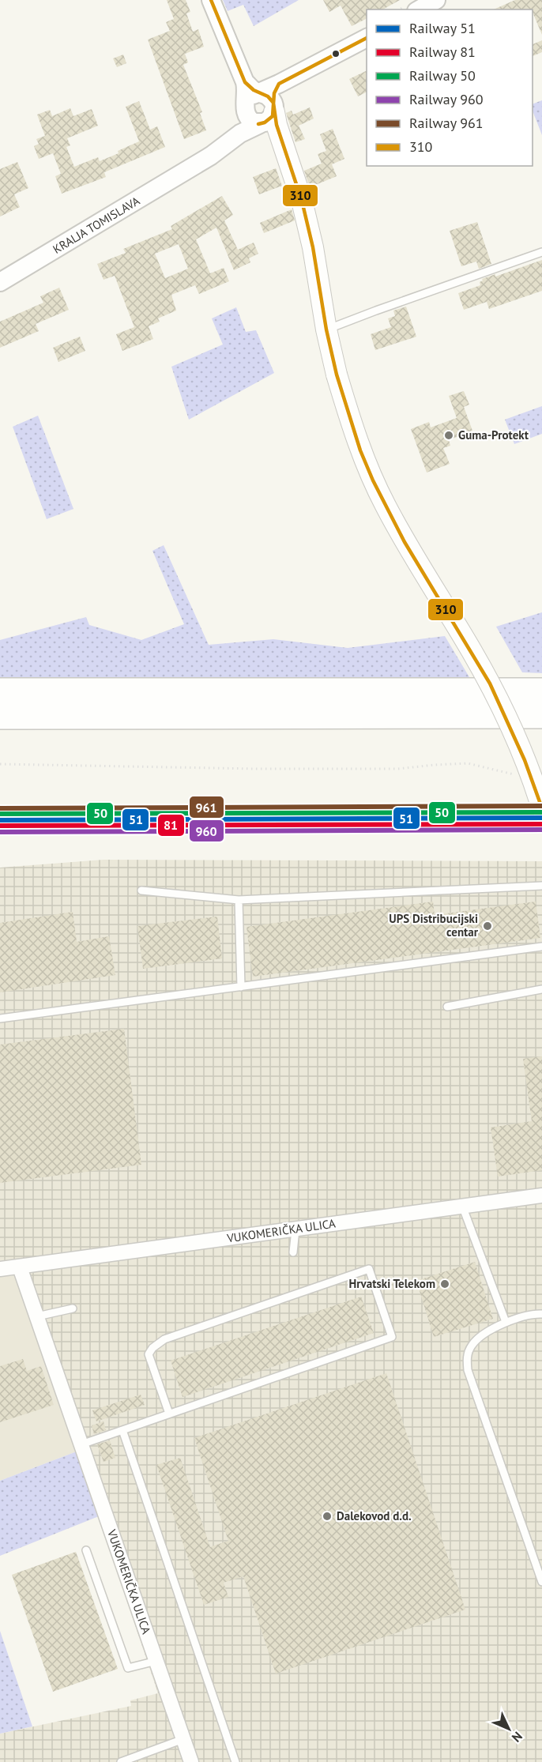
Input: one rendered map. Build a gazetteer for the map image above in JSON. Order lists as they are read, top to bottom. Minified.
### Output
{"streets":{"street":["KRALJA TOMISLAVA","VUKOMERIČKA ULICA"]},"places":["Guma-Protekt","UPS Distribucijski centar","Hrvatski Telekom","Dalekovod d.d."],"lines":["transit line 310","rail line 961","rail line 50","rail line 51","rail line 81","rail line 960"],"legend":["Railway 51","Railway 81","Railway 50","Railway 960","Railway 961","310"],"north":"bottom right"}
